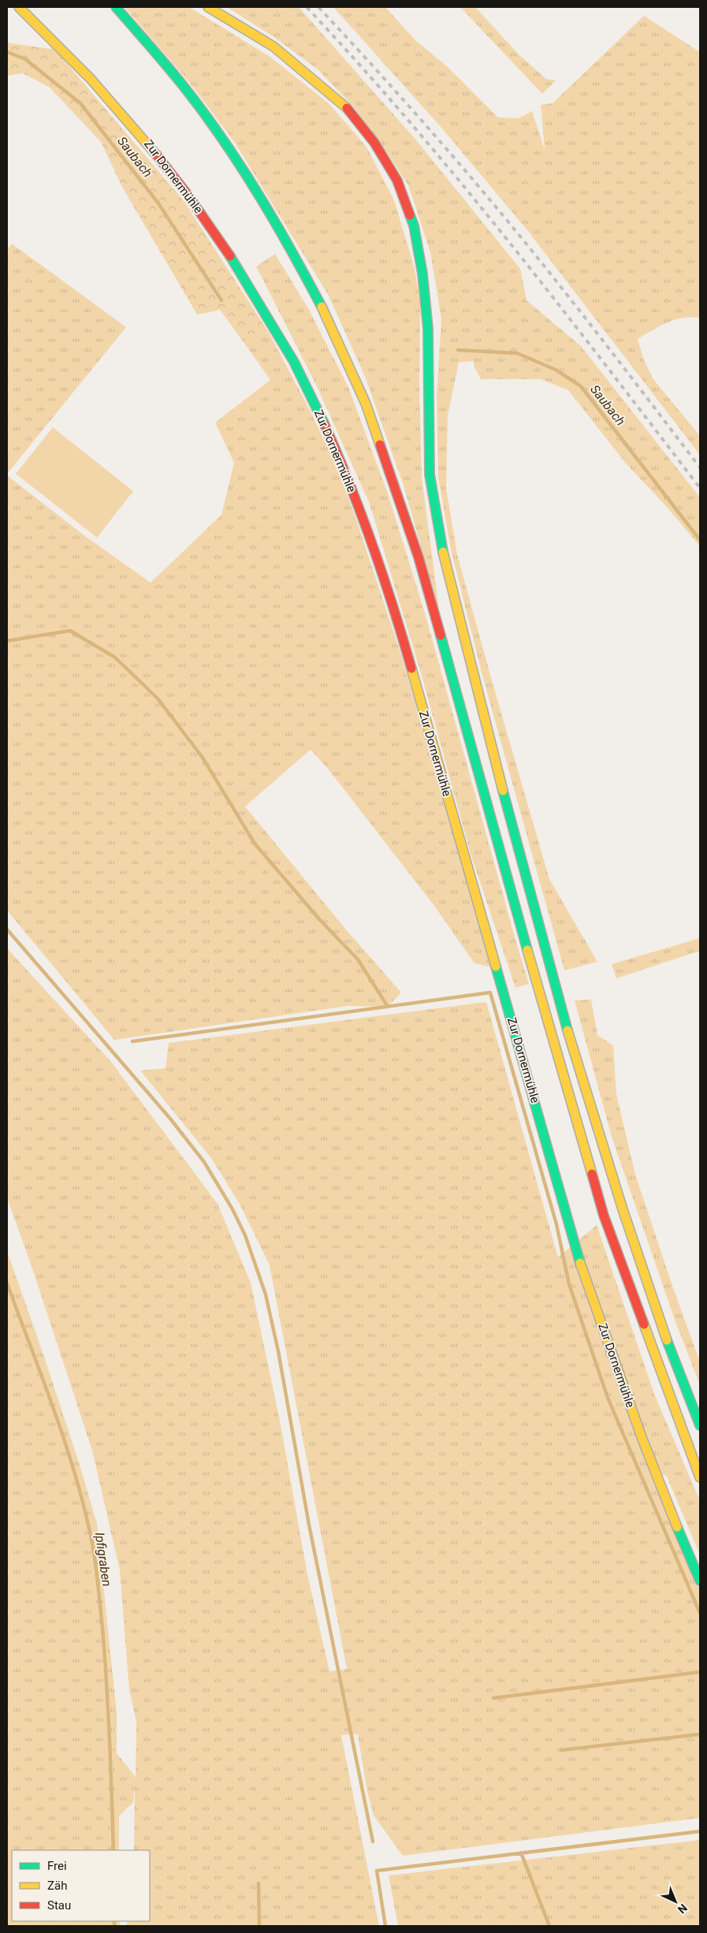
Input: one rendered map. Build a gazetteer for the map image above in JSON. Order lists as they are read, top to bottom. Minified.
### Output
{"streets":{"main road":["Zur Dornermühle"]},"water":["Saubach","Ipfigraben"],"legend":["Frei","Zäh","Stau"],"north":"bottom right"}
